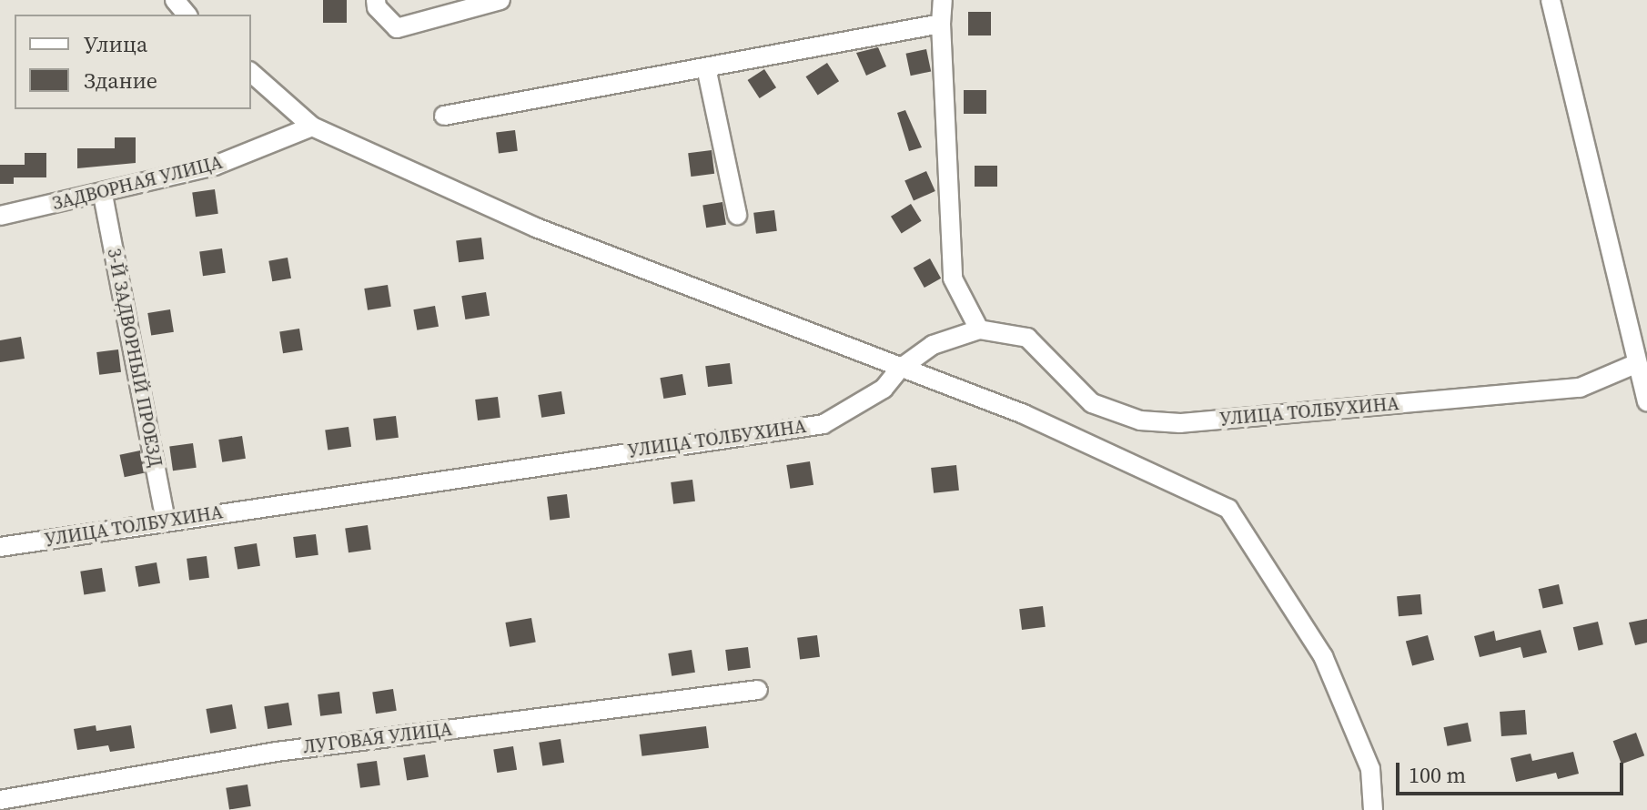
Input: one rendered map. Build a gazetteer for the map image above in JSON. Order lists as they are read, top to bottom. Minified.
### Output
{"streets":{"street":["ЗАДВОРНАЯ УЛИЦА","3-Й ЗАДВОРНЫЙ ПРОЕЗД","УЛИЦА ТОЛБУХИНА","ЛУГОВАЯ УЛИЦА"]},"crossings":[["ЗАДВОРНАЯ УЛИЦА","3-Й ЗАДВОРНЫЙ ПРОЕЗД"],["3-Й ЗАДВОРНЫЙ ПРОЕЗД","УЛИЦА ТОЛБУХИНА"]],"legend":["Улица","Здание"],"scale_bar":"100 m"}
